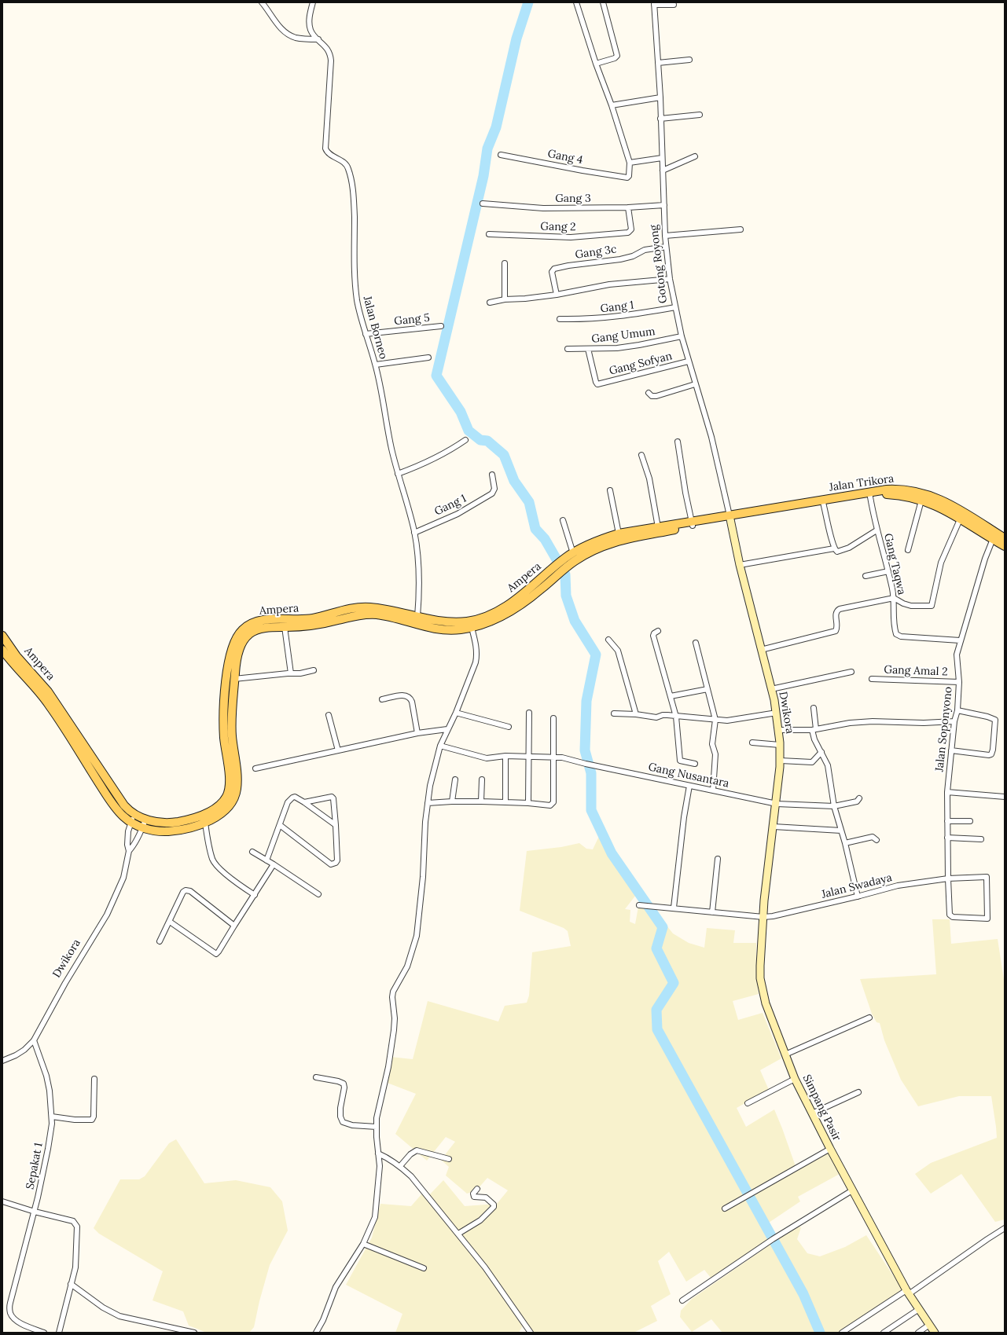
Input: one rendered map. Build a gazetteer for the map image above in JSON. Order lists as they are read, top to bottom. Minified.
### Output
{"streets":{"main road":["Jalan Trikora","Ampera"],"street":["Gang 4","Gang 3","Gang 2","Gang 3c","Gotong Royong","Gang 1","Gang 5","Jalan Borneo","Gang Umum","Gang Sofyan","Gang Taqwa","Gang Amal 2","Dwikora","Jalan Soponyono","Gang Nusantara","Jalan Swadaya","Simpang Pasir","Sepakat 1"]},"crossings":[["Gang 3","Gang 2"],["Gang 3","Gotong Royong"],["Gang 3c","Gotong Royong"],["Gotong Royong","Gang 1"],["Gotong Royong","Gang Umum"],["Gotong Royong","Gang Sofyan"],["Gotong Royong","Jalan Trikora"],["Gotong Royong","Ampera"],["Gotong Royong","Dwikora"],["Gang 1","Jalan Borneo"],["Gang 5","Jalan Borneo"],["Jalan Borneo","Ampera"],["Gang Umum","Gang Sofyan"],["Jalan Trikora","Gang Taqwa"],["Jalan Trikora","Ampera"],["Jalan Trikora","Dwikora"],["Jalan Trikora","Jalan Soponyono"],["Gang Taqwa","Jalan Soponyono"],["Ampera","Dwikora"],["Gang Amal 2","Jalan Soponyono"],["Dwikora","Gang Nusantara"],["Dwikora","Jalan Swadaya"],["Dwikora","Simpang Pasir"],["Dwikora","Sepakat 1"],["Jalan Soponyono","Jalan Swadaya"],["Jalan Swadaya","Simpang Pasir"]]}
